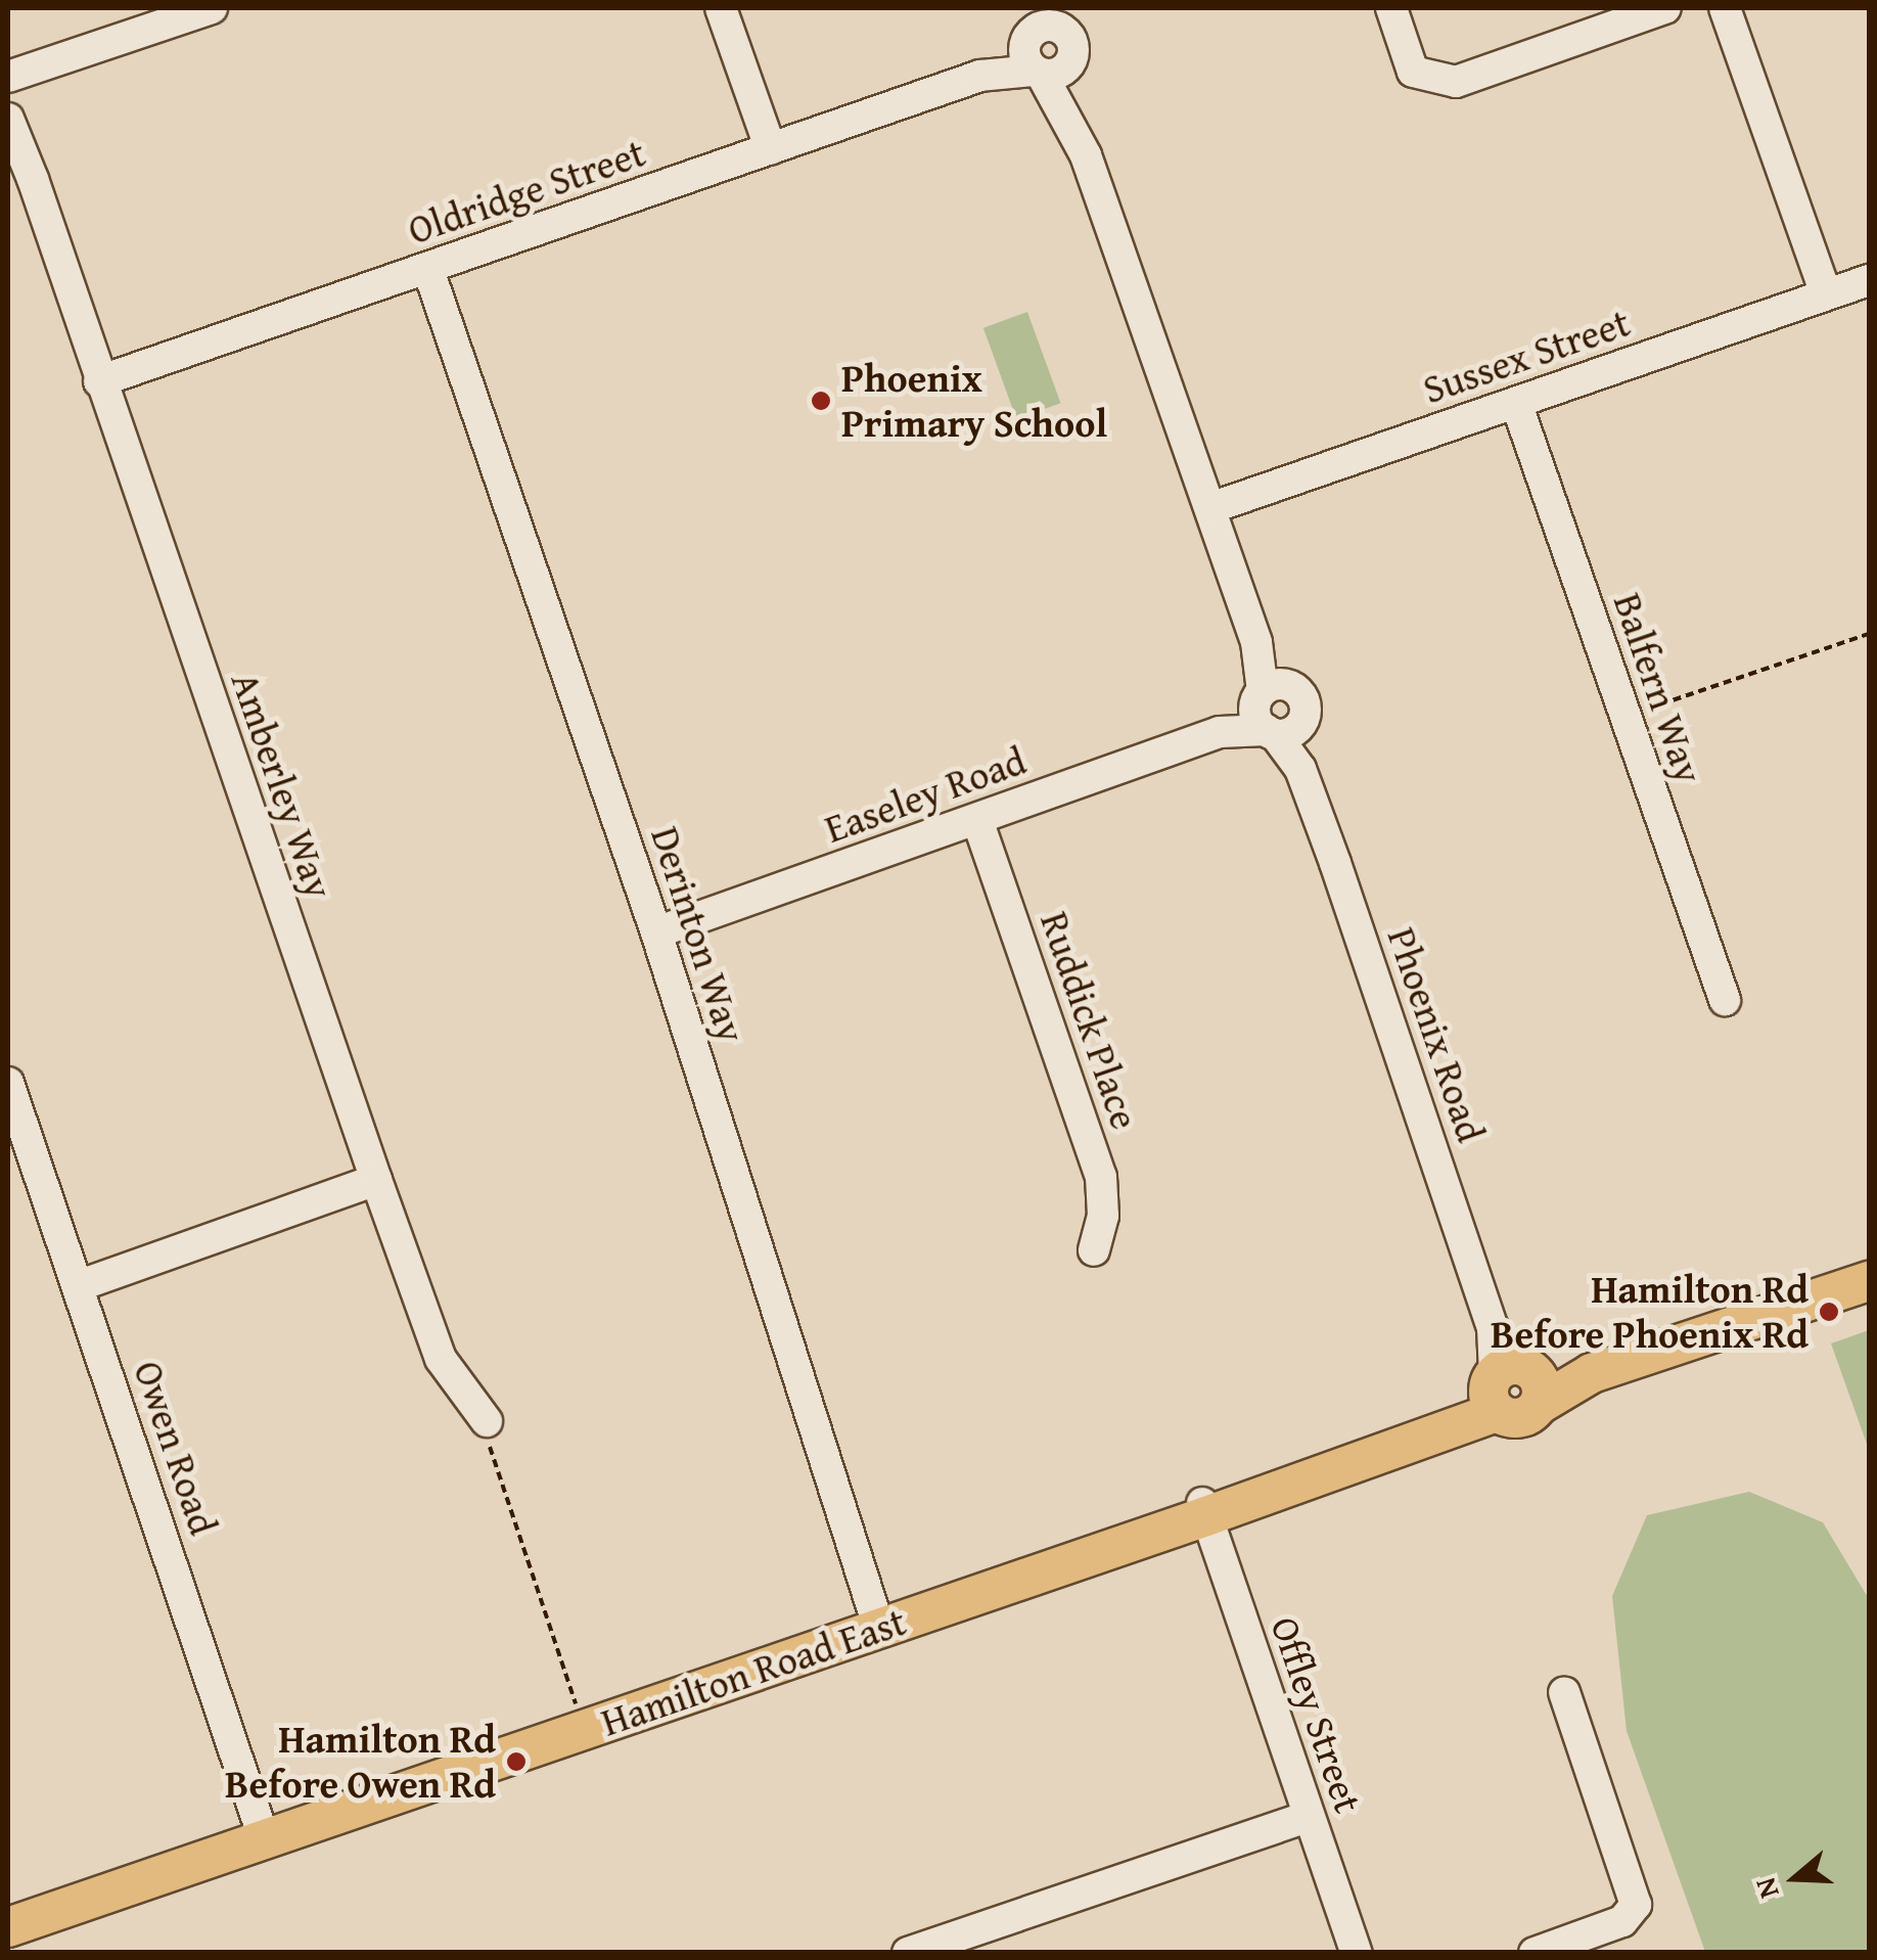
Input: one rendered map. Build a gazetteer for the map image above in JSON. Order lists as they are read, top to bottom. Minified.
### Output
{"streets":{"main road":["Hamilton Road East"],"street":["Oldridge Street","Sussex Street","Balfern Way","Amberley Way","Easeley Road","Derinton Way","Ruddick Place","Phoenix Road","Owen Road","Offley Street"]},"crossings":[["Oldridge Street","Amberley Way"],["Oldridge Street","Derinton Way"],["Sussex Street","Balfern Way"],["Easeley Road","Derinton Way"],["Easeley Road","Ruddick Place"],["Easeley Road","Phoenix Road"],["Derinton Way","Hamilton Road East"],["Phoenix Road","Hamilton Road East"],["Owen Road","Hamilton Road East"],["Hamilton Road East","Offley Street"]],"places":["Phoenix Primary School","Hamilton Rd Before Phoenix Rd","Hamilton Rd Before Owen Rd"],"north":"left"}
